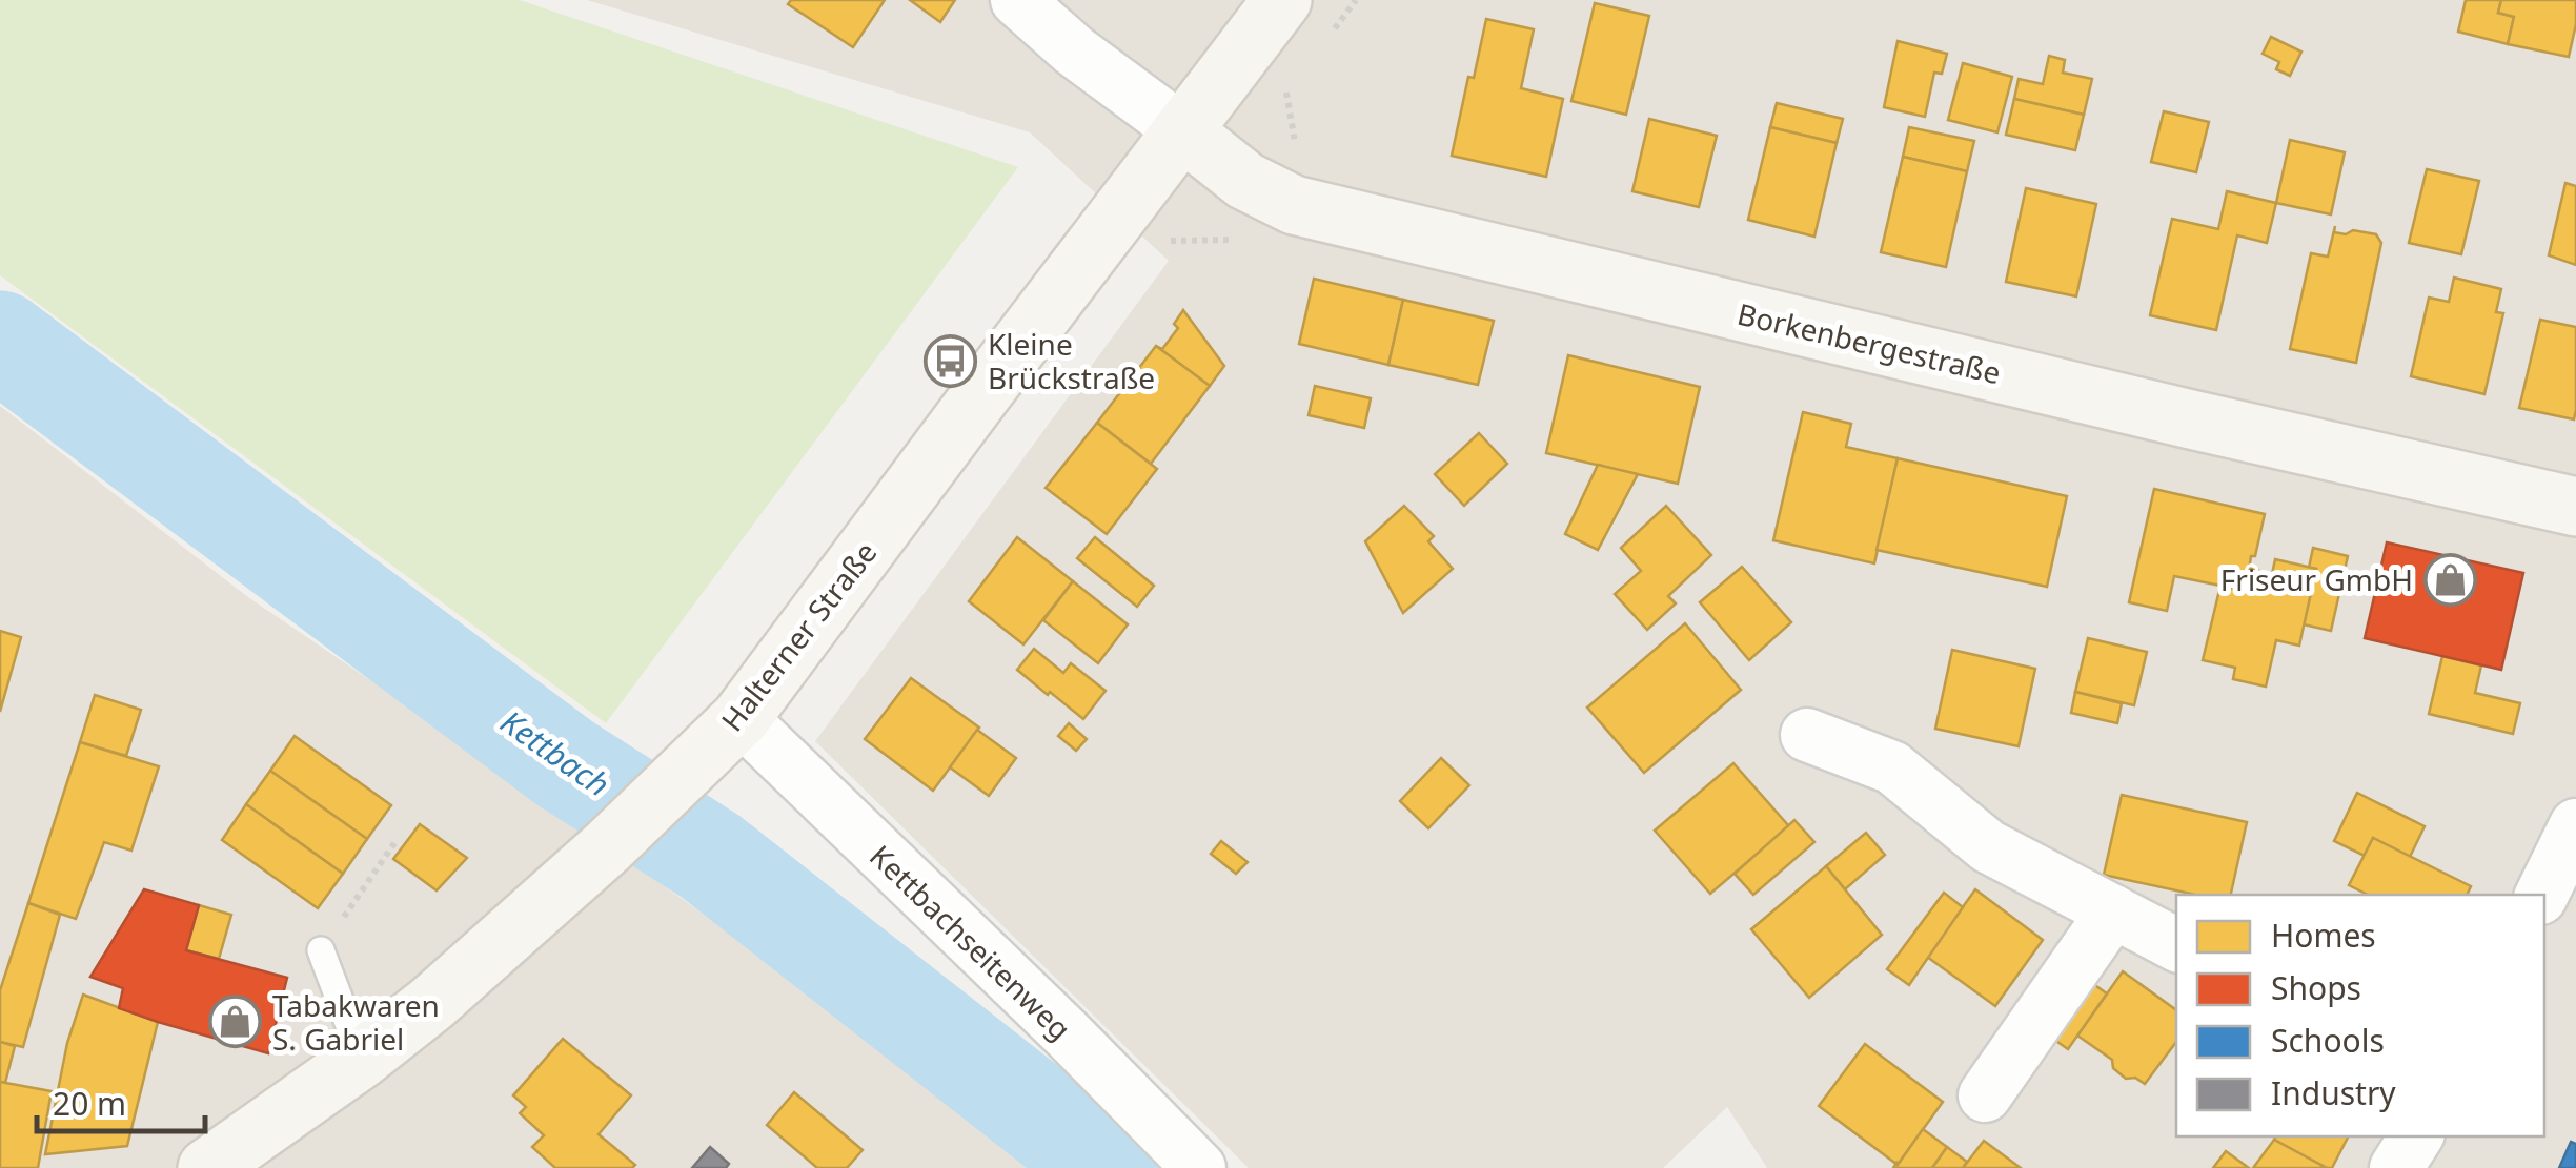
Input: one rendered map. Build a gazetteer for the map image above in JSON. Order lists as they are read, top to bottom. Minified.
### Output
{"streets":{"main road":["Borkenbergestraße","Halterner Straße"],"street":["Kettbachseitenweg"]},"crossings":[["Borkenbergestraße","Halterner Straße"],["Halterner Straße","Kettbachseitenweg"]],"water":["Kettbach"],"places":{"bus stop":["Kleine Brückstraße"],"shop":["Friseur GmbH","Tabakwaren S. Gabriel"]},"legend":["Homes","Shops","Schools","Industry"],"scale_bar":"20 m"}
